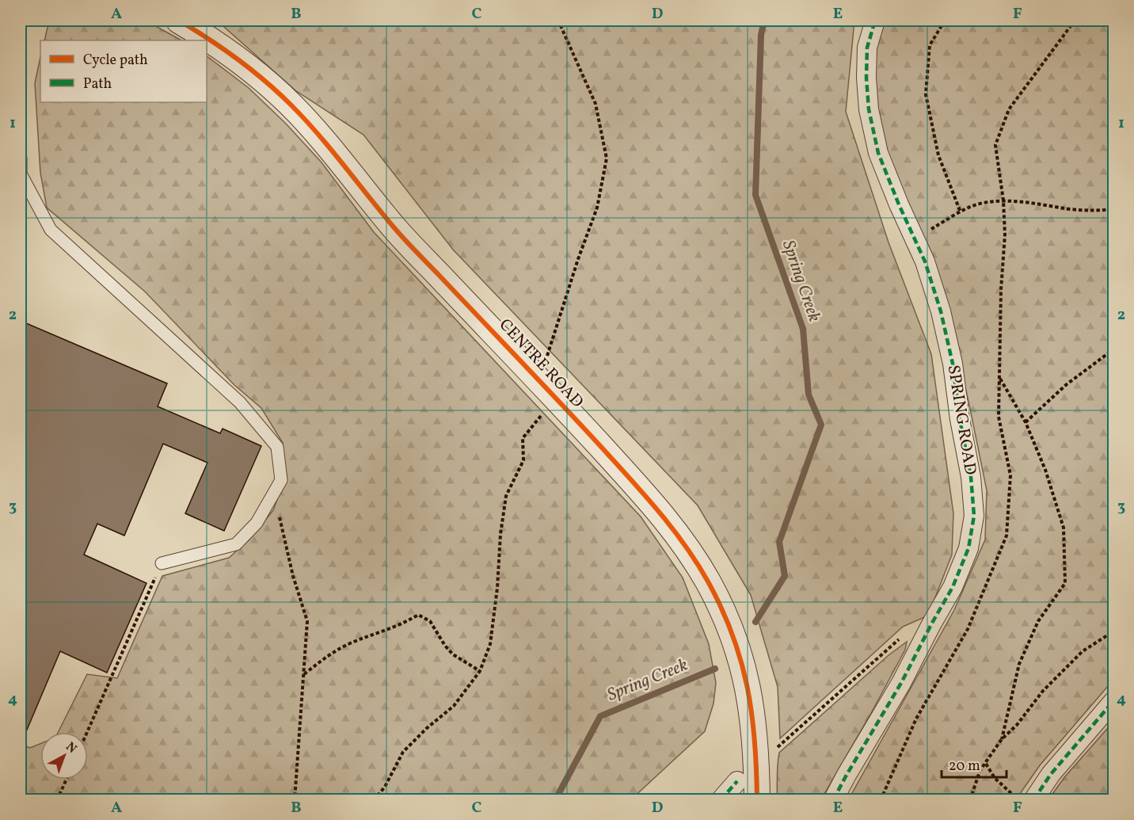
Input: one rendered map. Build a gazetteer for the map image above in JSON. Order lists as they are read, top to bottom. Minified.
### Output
{"streets":{"street":["CENTRE ROAD","SPRING ROAD"]},"water":["Spring Creek"],"legend":["Cycle path","Path"],"scale_bar":"20 m","north":"top right","grid":{"columns":["A","B","C","D","E","F"],"rows":["1","2","3","4"]}}
